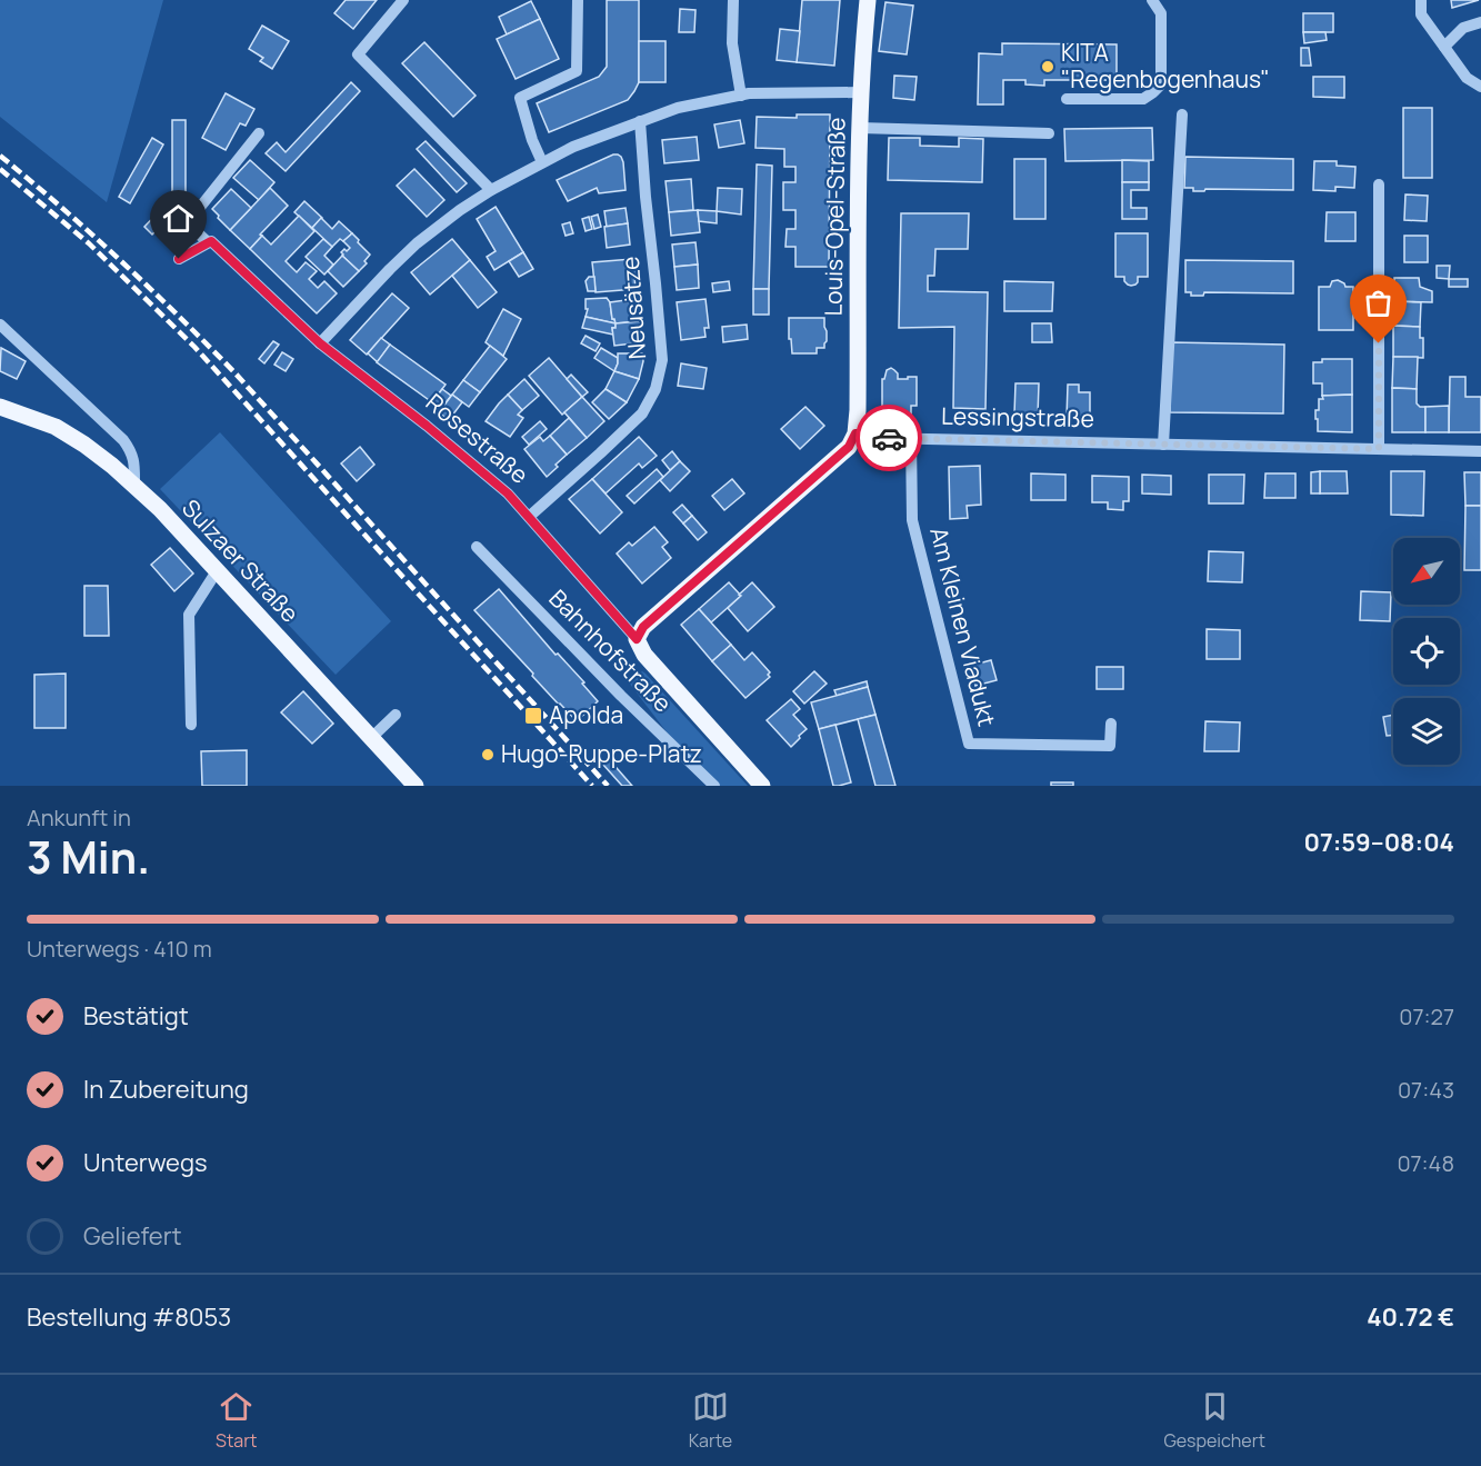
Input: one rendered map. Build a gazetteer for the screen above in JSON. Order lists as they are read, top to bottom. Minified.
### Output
{"streets":{"main road":["Louis-Opel-Straße","Rosestraße","Sulzaer Straße"],"street":["Neusätze","Lessingstraße","Am Kleinen Viadukt","Bahnhofstraße"]},"crossings":[["Louis-Opel-Straße","Lessingstraße"],["Neusätze","Rosestraße"],["Lessingstraße","Am Kleinen Viadukt"]],"places":{"other":["KITA \"Regenbogenhaus\"","Hugo-Ruppe-Platz"],"transit":["Apolda"]},"north":"bottom left","page":{"heading":["3 Min.","Ankunft in","07:59–08:04"],"panel":["Bestellung #8053","40.72 €"],"bar":"Unterwegs · 410 m","list":[["Bestätigt","07:27"],["In Zubereitung","07:43"],["Unterwegs","07:48"],"Geliefert"],"tabs":["Start","Karte","Gespeichert"]}}
